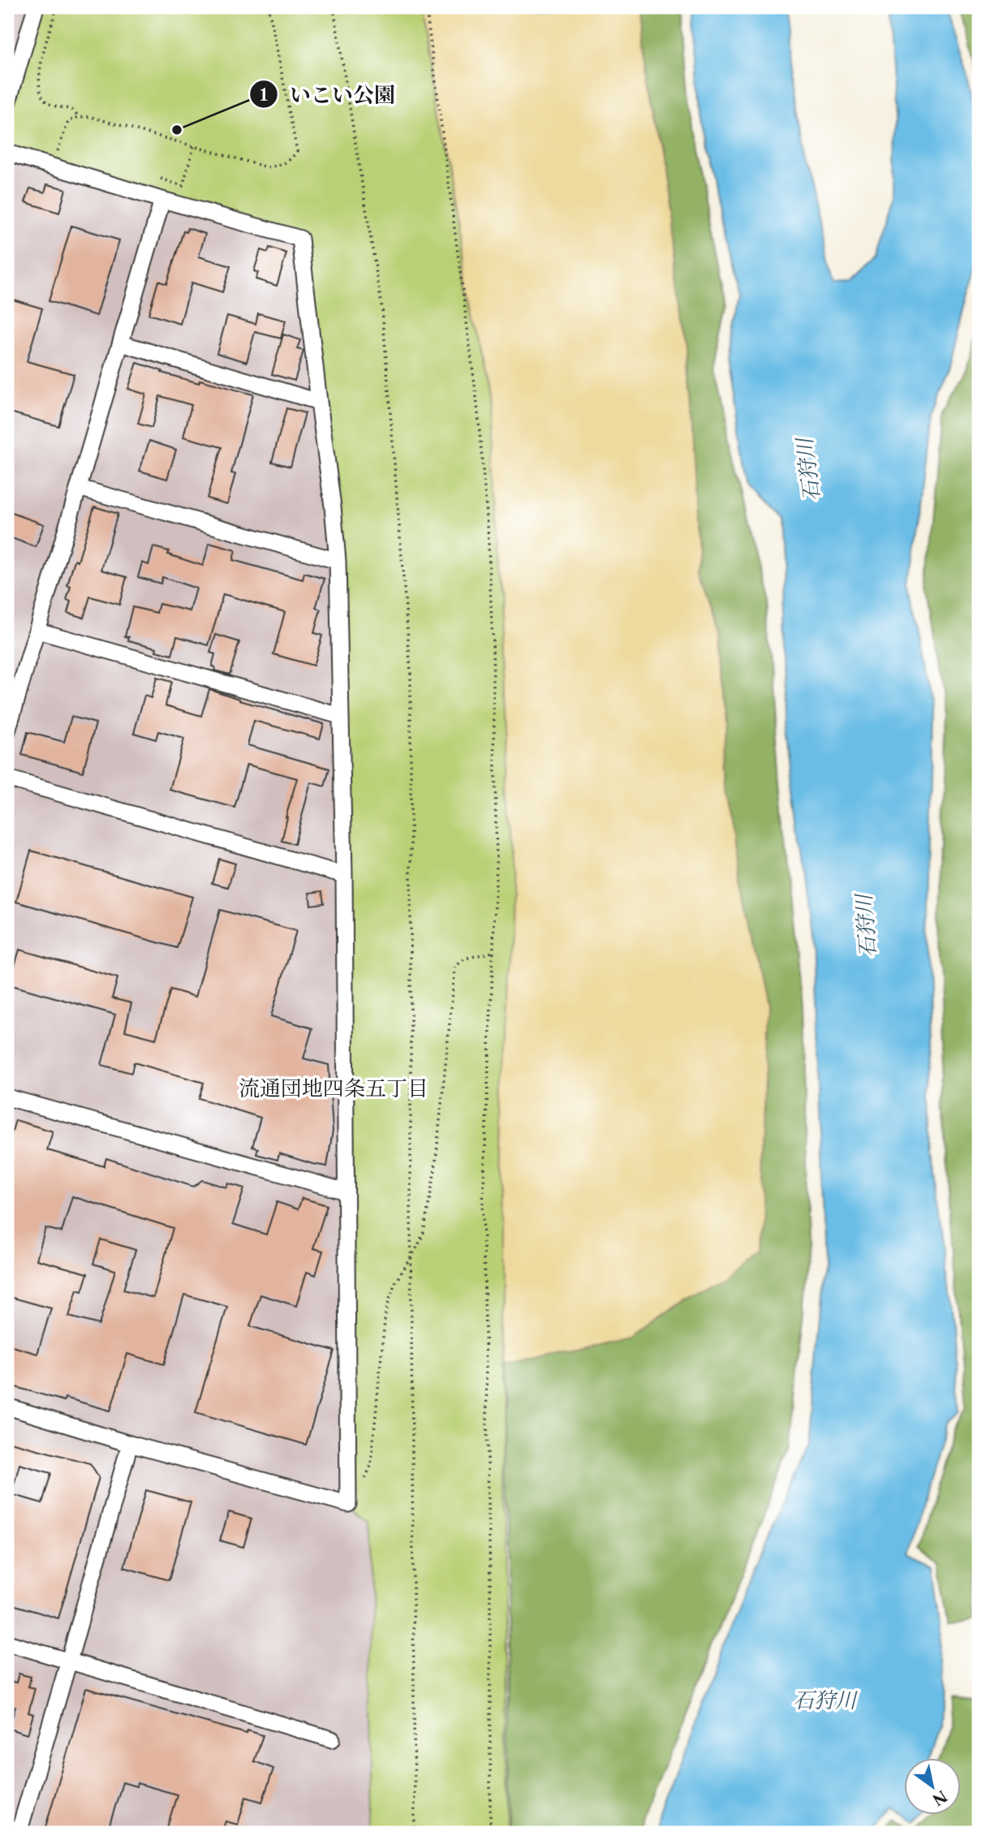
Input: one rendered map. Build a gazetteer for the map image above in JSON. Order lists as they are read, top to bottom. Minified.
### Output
{"districts":["流通団地四条五丁目"],"water":["石狩川"],"places":["いこい公園"],"north":"bottom right"}
